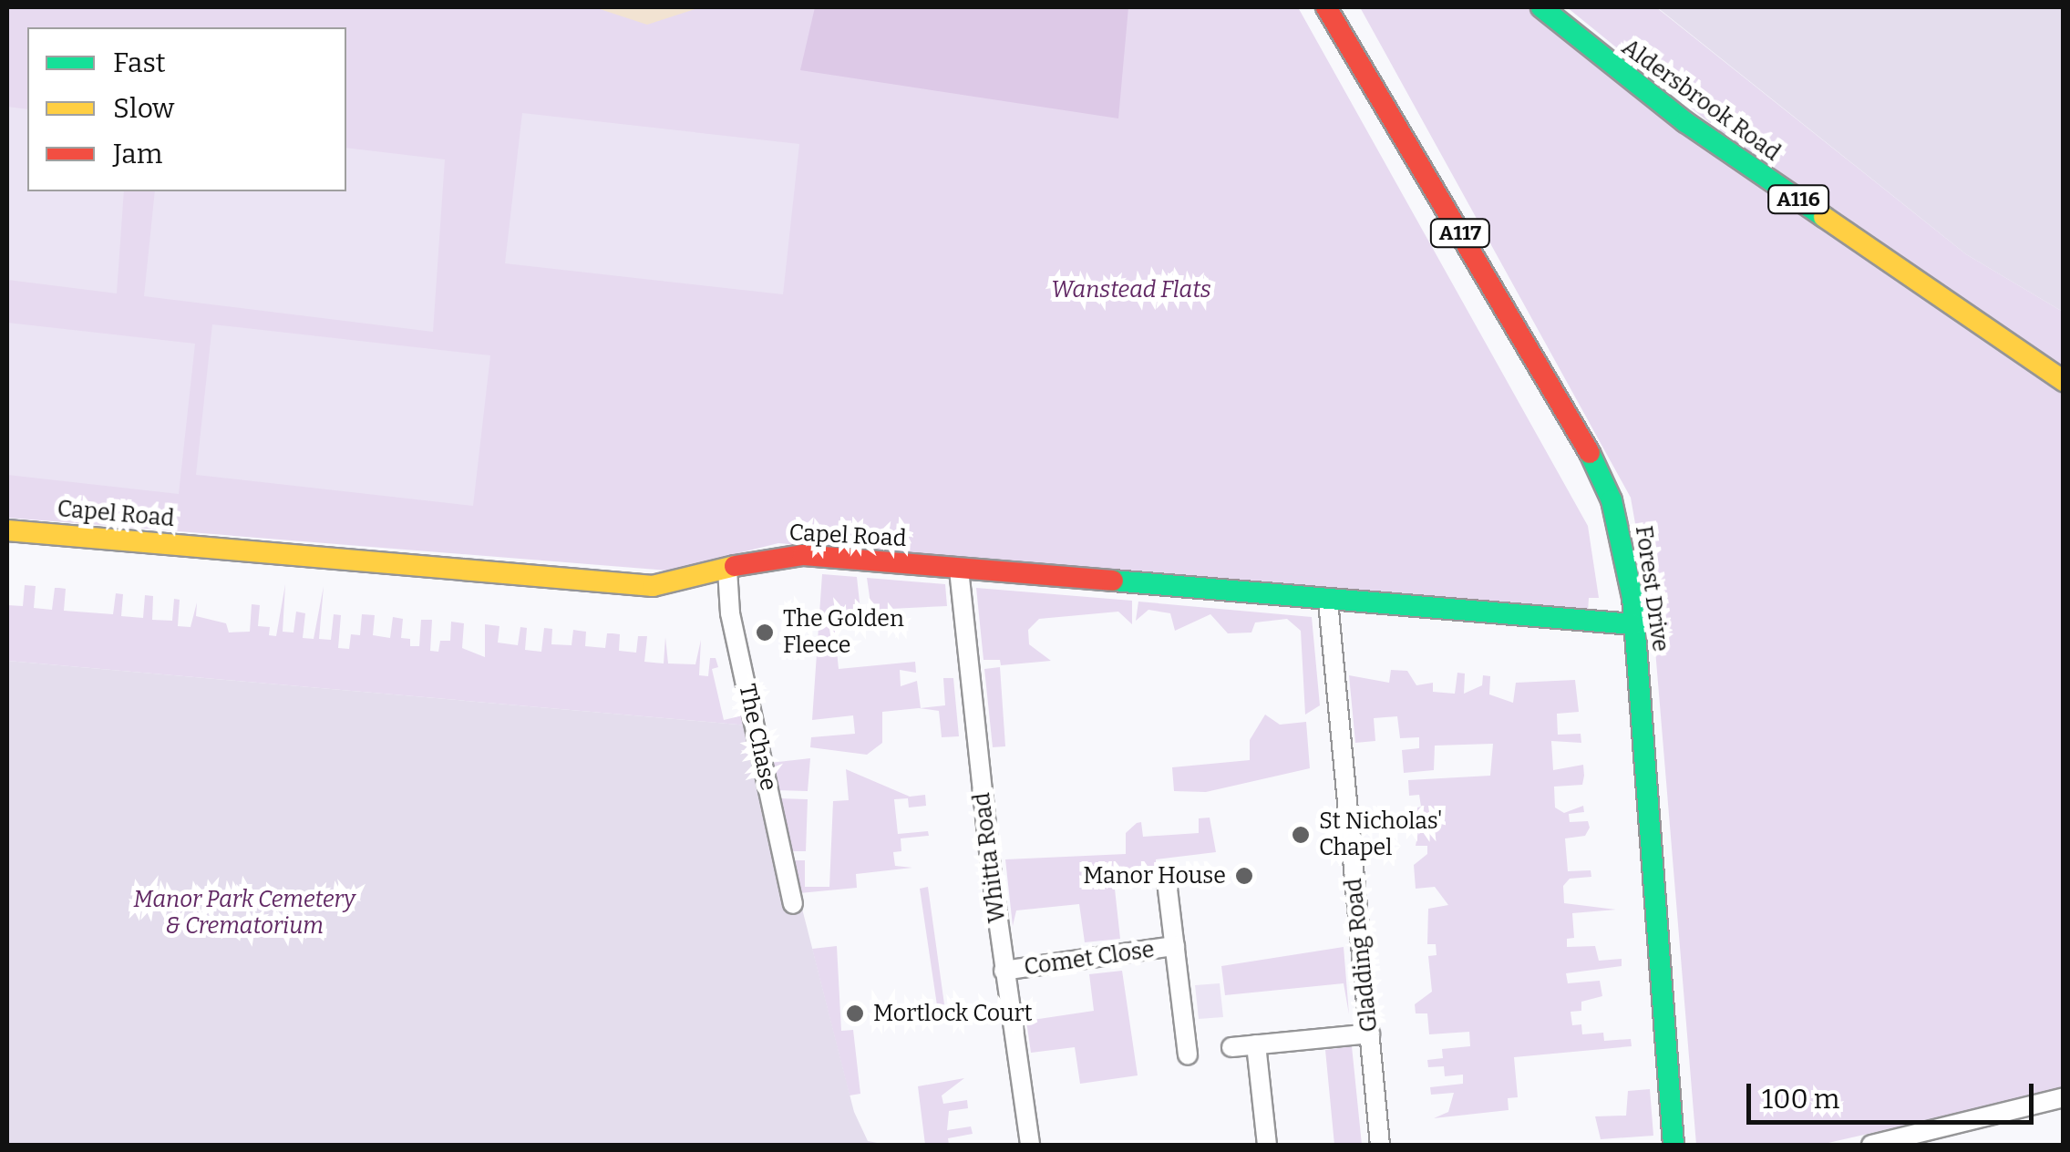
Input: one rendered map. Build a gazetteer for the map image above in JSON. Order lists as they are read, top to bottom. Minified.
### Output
{"streets":{"main road":["Aldersbrook Road","A116","A117","Capel Road","Forest Drive"],"street":["The Chase","Whitta Road","Gladding Road","Comet Close"]},"crossings":[["Capel Road","Forest Drive"],["Capel Road","The Chase"],["Capel Road","Whitta Road"],["Capel Road","Gladding Road"],["Whitta Road","Comet Close"]],"parks":["Wanstead Flats","Manor Park Cemetery & Crematorium"],"places":["The Golden Fleece","St Nicholas' Chapel","Manor House","Mortlock Court"],"legend":["Fast","Slow","Jam"],"scale_bar":"100 m"}
